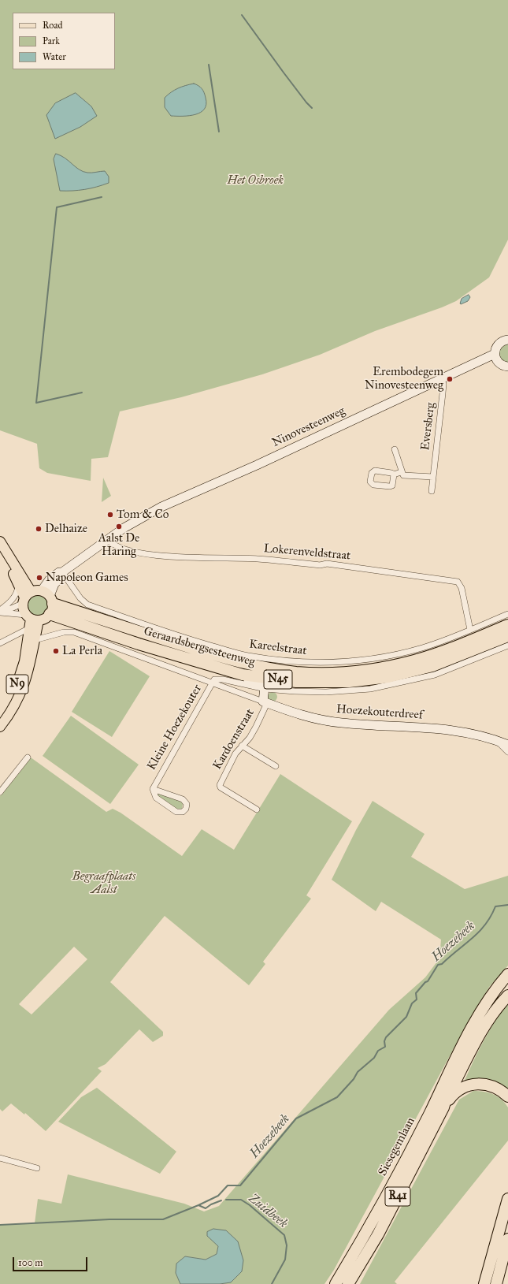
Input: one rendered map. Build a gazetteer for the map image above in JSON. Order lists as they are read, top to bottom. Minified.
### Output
{"streets":{"highway":["Geraardsbergsesteenweg","N45","Siesegemlaan","R41"],"main road":["Ninovesteenweg","N9","Hoezekouterdreef"],"street":["Eversberg","Lokerenveldstraat","Kareelstraat","Kleine Hoezekouter","Kardoenstraat"]},"crossings":[["Eversberg","Ninovesteenweg"],["Ninovesteenweg","Lokerenveldstraat"],["Ninovesteenweg","Kareelstraat"],["Lokerenveldstraat","Kareelstraat"],["N9","Hoezekouterdreef"],["Hoezekouterdreef","Kleine Hoezekouter"],["Hoezekouterdreef","Kardoenstraat"]],"water":["Hoezebeek","Zuidbeek"],"parks":["Het Osbroek","Begraafplaats Aalst"],"places":["Erembodegem Ninovesteenweg","Tom & Co","Aalst De Haring","Delhaize","Napoleon Games","La Perla"],"legend":["Road","Park","Water"],"scale_bar":"100 m"}
